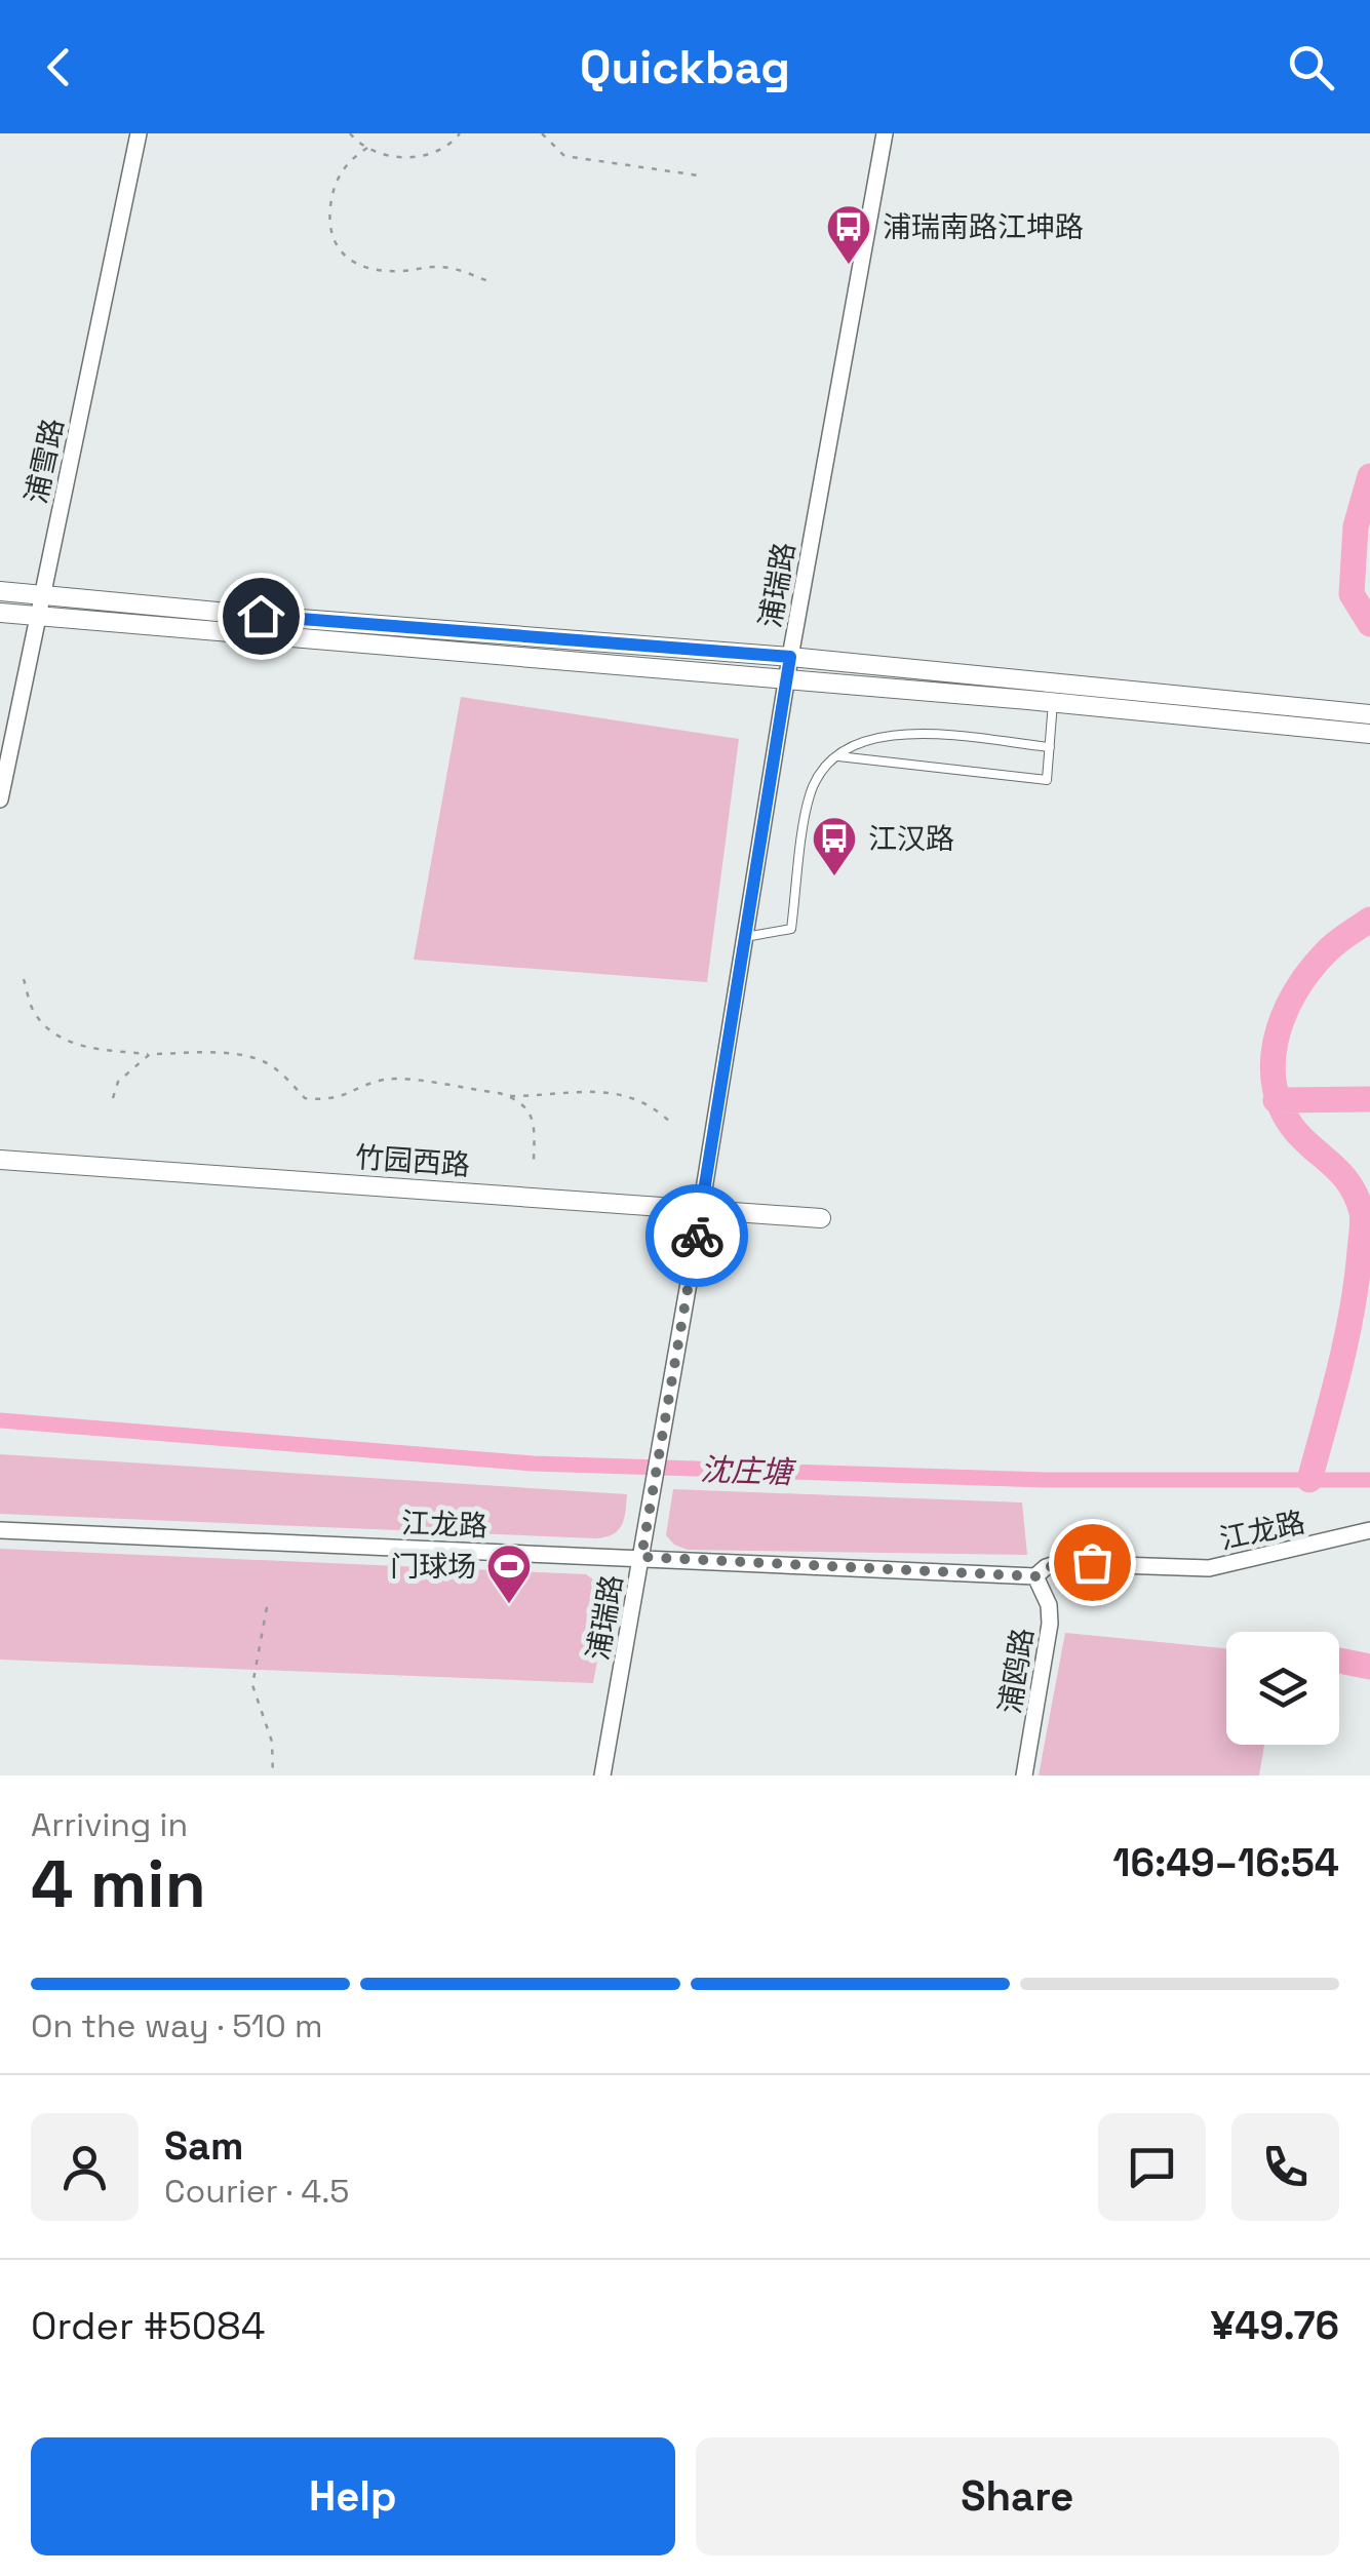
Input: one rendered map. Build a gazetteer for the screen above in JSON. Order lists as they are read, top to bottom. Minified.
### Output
{"streets":{"street":["浦雪路","浦瑞路","竹园西路","江龙路","浦鸥路"]},"crossings":[["浦瑞路","竹园西路"],["浦瑞路","江龙路"],["江龙路","浦鸥路"]],"water":["沈庄塘"],"places":{"bus stop":["浦瑞南路江坤路","江汉路"],"sports":["门球场"]},"page":{"header":"Quickbag","heading":["4 min","Arriving in","16:49–16:54"],"panel":["Sam","Courier · 4.5","Order #5084","¥49.76"],"bar":"On the way · 510 m","buttons":["Help","Share"]}}
